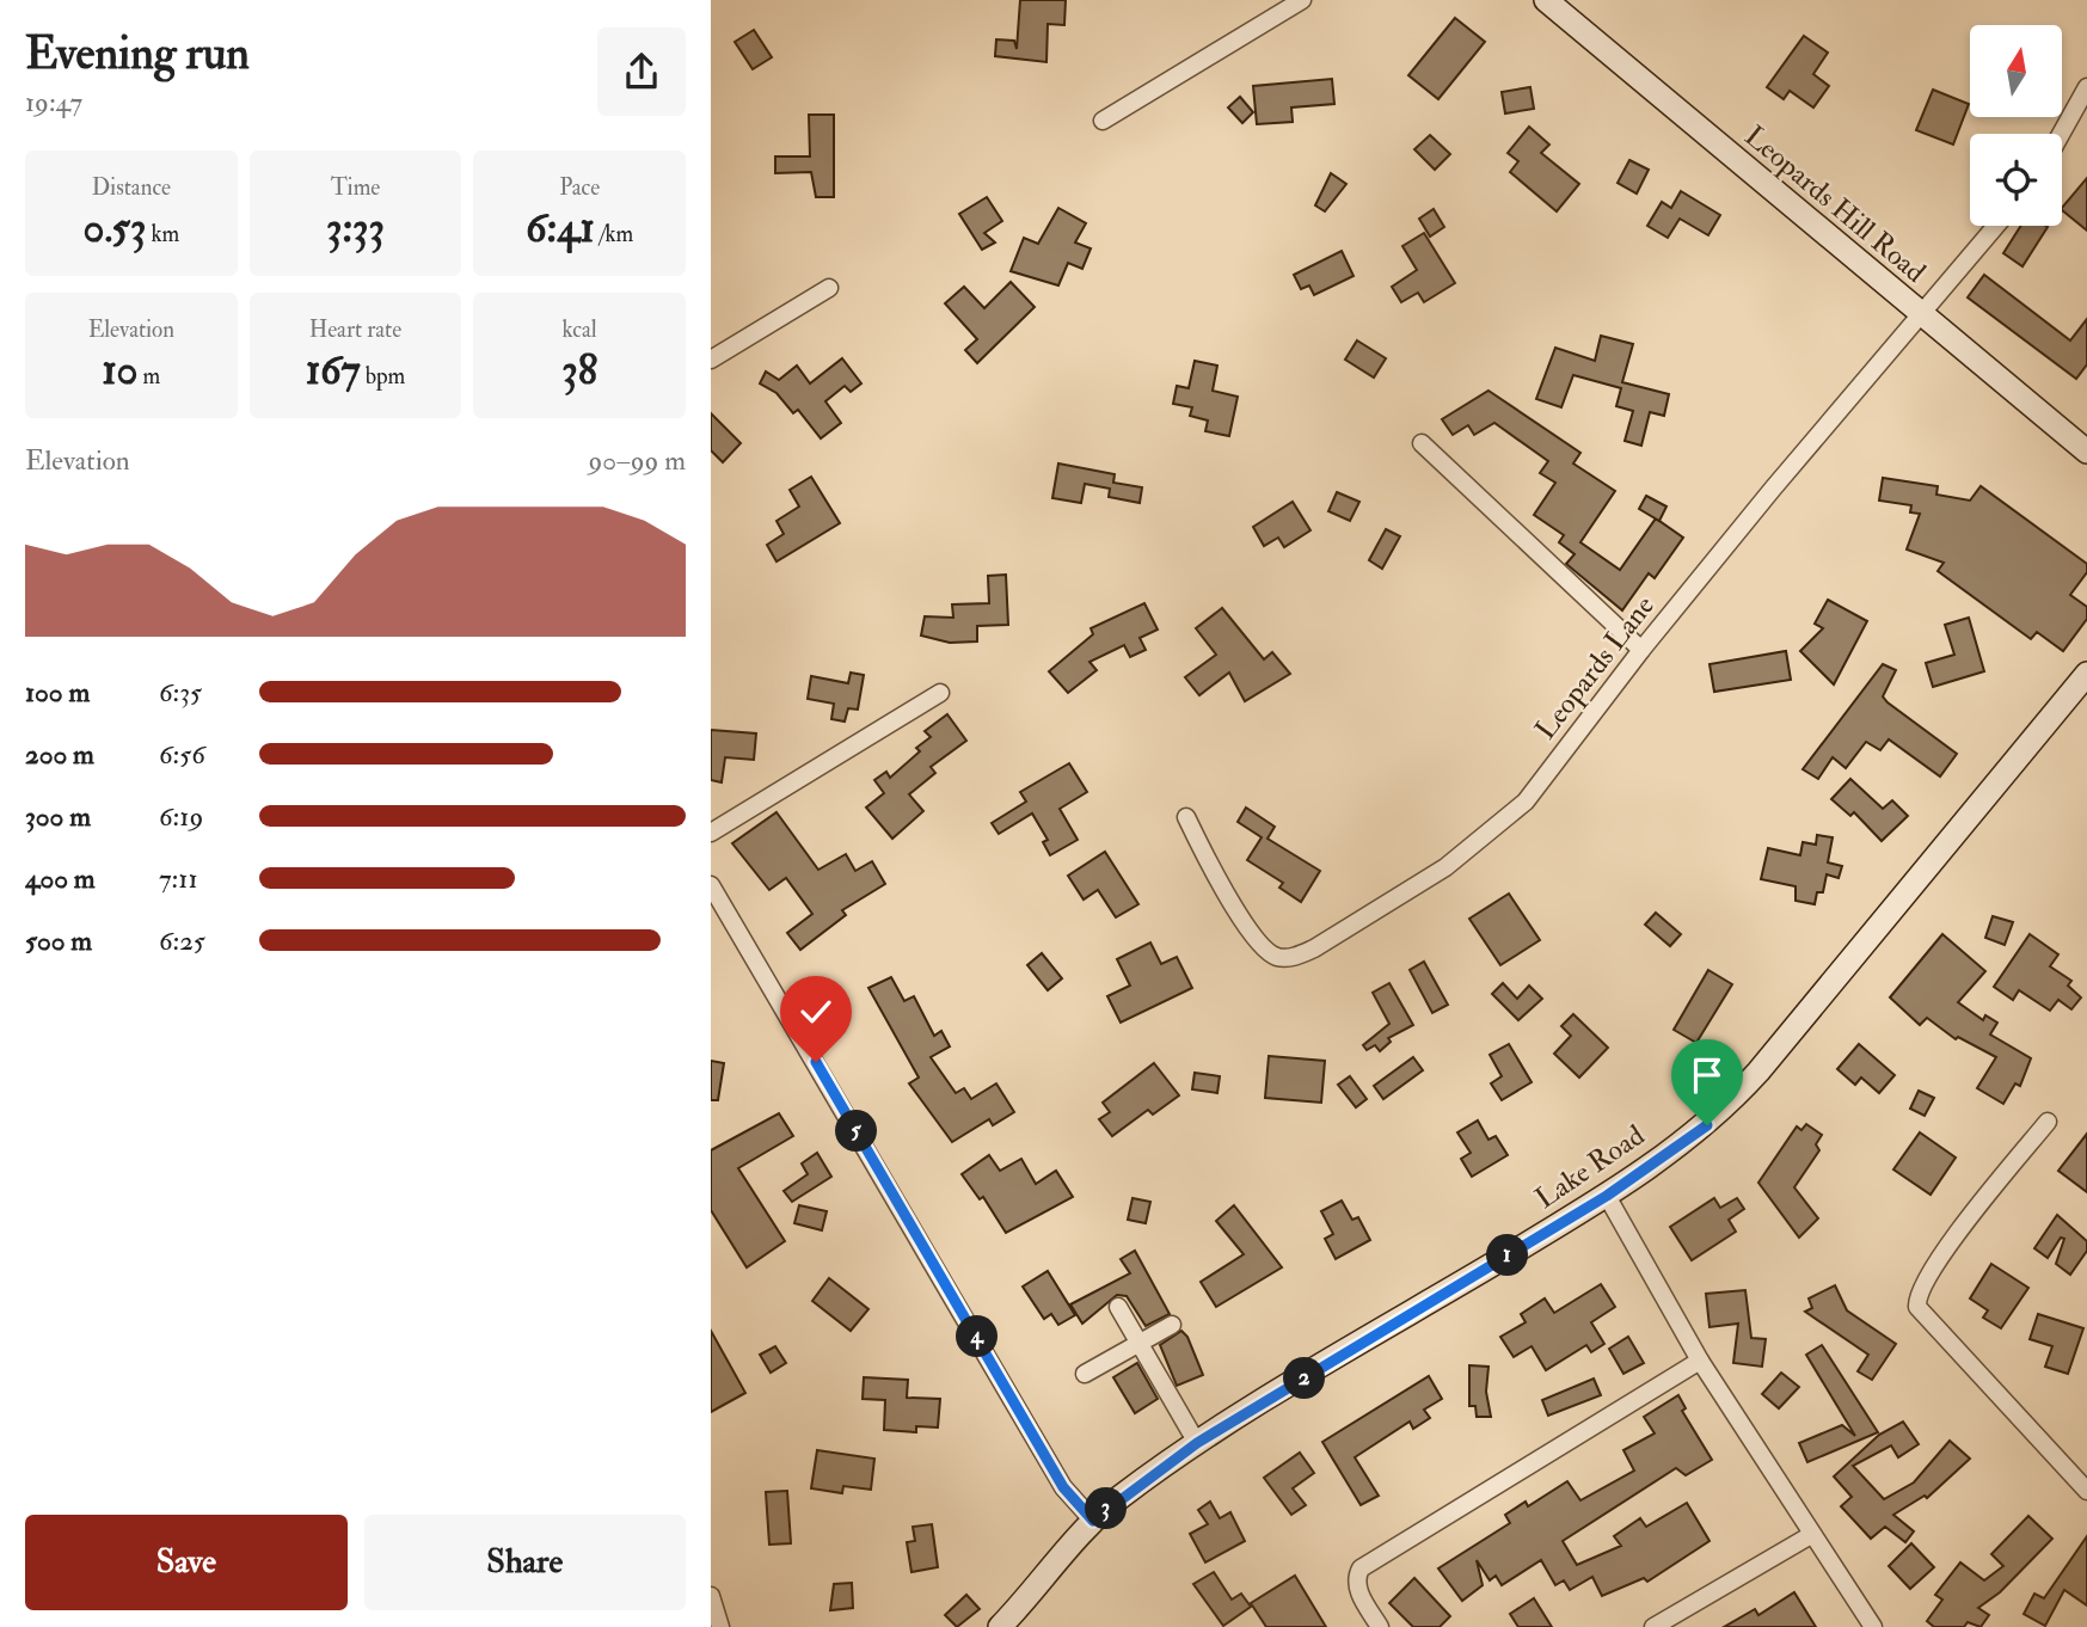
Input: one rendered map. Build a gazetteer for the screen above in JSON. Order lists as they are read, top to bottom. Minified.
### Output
{"streets":{"main road":["Leopards Hill Road","Lake Road"],"street":["Leopards Lane"]},"crossings":[["Leopards Hill Road","Leopards Lane"]],"north":"top","page":{"heading":["Evening run","19:47"],"stats":[["Distance","0.53 km"],["Time","3:33"],["Pace","6:41 /km"],["Elevation","10 m"],["Heart rate","167 bpm"],["kcal","38"]],"chart":["Elevation","90–99 m"],"list":[{"name":"100 m","note":"6:35"},{"name":"200 m","note":"6:56"},{"name":"300 m","note":"6:19"},{"name":"400 m","note":"7:11"},{"name":"500 m","note":"6:25"}],"pins":["5","1","4","2","3"],"buttons":["Save","Share"]}}
